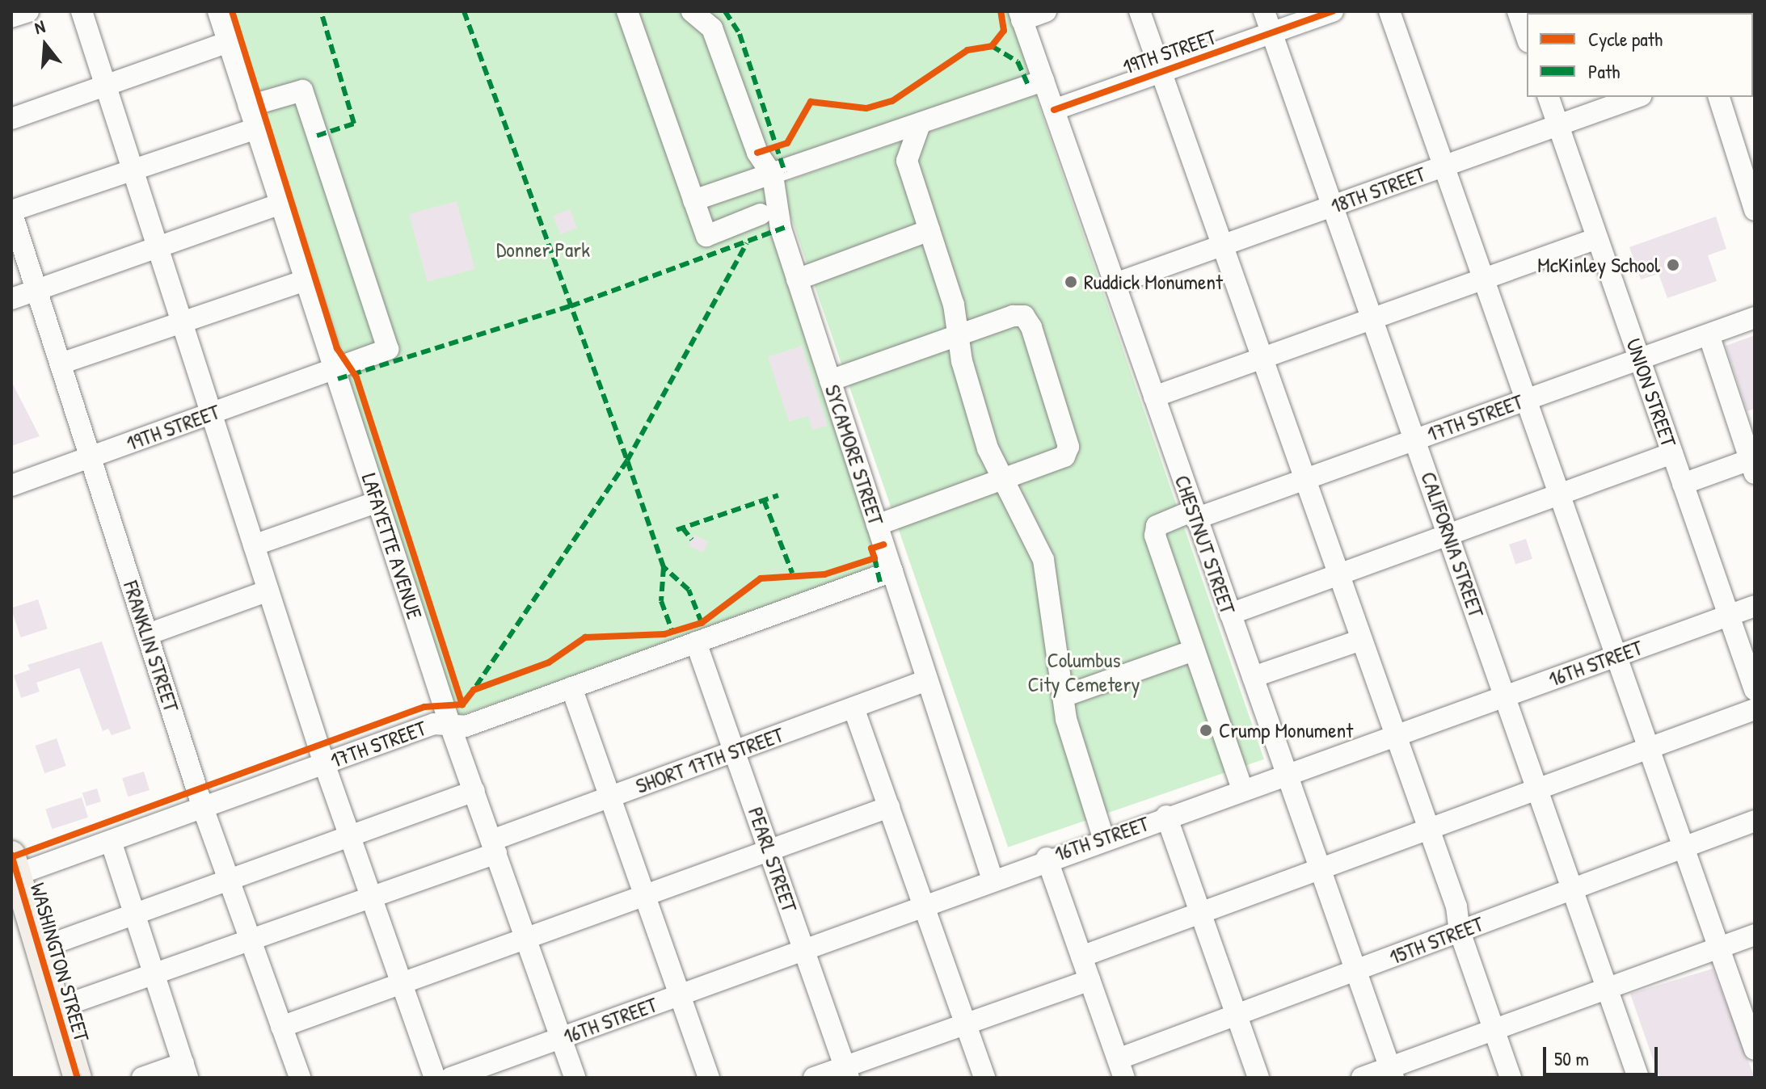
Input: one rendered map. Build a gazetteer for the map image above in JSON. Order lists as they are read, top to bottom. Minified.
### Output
{"streets":{"main road":["WASHINGTON STREET"],"street":["19TH STREET","18TH STREET","UNION STREET","17TH STREET","SYCAMORE STREET","CHESTNUT STREET","CALIFORNIA STREET","LAFAYETTE AVENUE","FRANKLIN STREET","16TH STREET","SHORT 17TH STREET","PEARL STREET","15TH STREET"]},"crossings":[["19TH STREET","CHESTNUT STREET"],["19TH STREET","CALIFORNIA STREET"],["19TH STREET","LAFAYETTE AVENUE"],["19TH STREET","FRANKLIN STREET"],["18TH STREET","UNION STREET"],["18TH STREET","CHESTNUT STREET"],["18TH STREET","CALIFORNIA STREET"],["UNION STREET","17TH STREET"],["UNION STREET","16TH STREET"],["17TH STREET","SYCAMORE STREET"],["17TH STREET","CHESTNUT STREET"],["17TH STREET","CALIFORNIA STREET"],["17TH STREET","LAFAYETTE AVENUE"],["17TH STREET","FRANKLIN STREET"],["17TH STREET","PEARL STREET"],["17TH STREET","WASHINGTON STREET"],["SYCAMORE STREET","16TH STREET"],["SYCAMORE STREET","SHORT 17TH STREET"],["CHESTNUT STREET","16TH STREET"],["CHESTNUT STREET","15TH STREET"],["CALIFORNIA STREET","16TH STREET"],["CALIFORNIA STREET","15TH STREET"],["LAFAYETTE AVENUE","16TH STREET"],["LAFAYETTE AVENUE","SHORT 17TH STREET"],["FRANKLIN STREET","SHORT 17TH STREET"],["16TH STREET","PEARL STREET"],["SHORT 17TH STREET","PEARL STREET"],["SHORT 17TH STREET","WASHINGTON STREET"]],"parks":["Donner Park","Columbus City Cemetery"],"places":["McKinley School","Ruddick Monument","Crump Monument"],"legend":["Cycle path","Path"],"scale_bar":"50 m","north":"top"}
